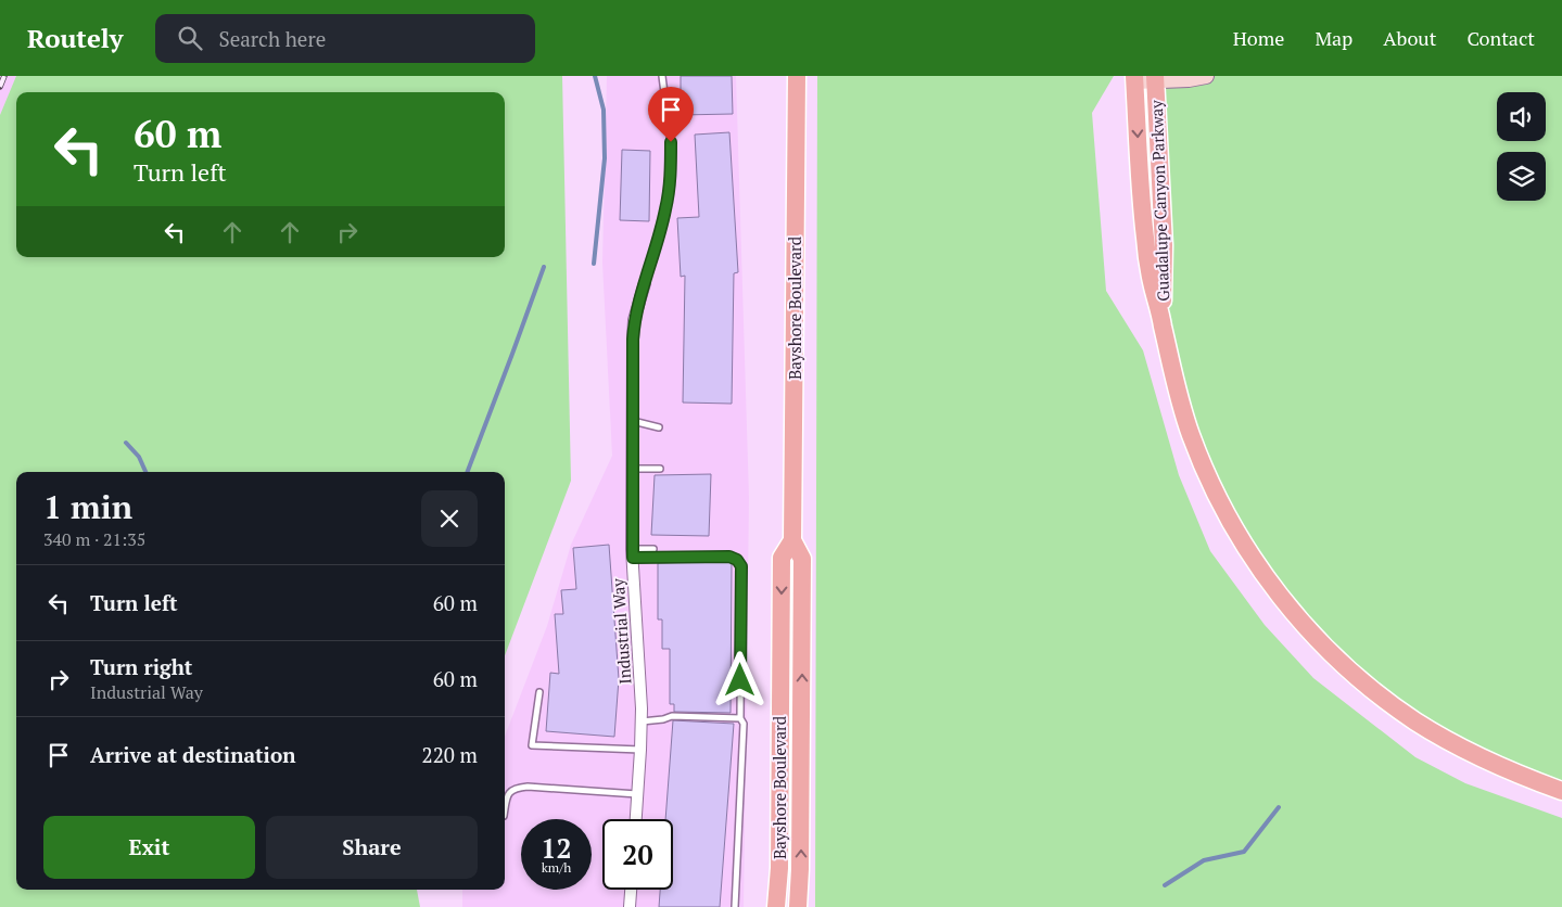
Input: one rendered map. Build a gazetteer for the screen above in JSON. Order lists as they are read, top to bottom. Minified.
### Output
{"streets":{"main road":["Guadalupe Canyon Parkway","Bayshore Boulevard"],"street":["Industrial Way"]},"page":{"header":"Routely","search":"Search here","nav":["Home","Map","About","Contact"],"turn":["60 m","Turn left"],"heading":["1 min","340 m · 21:35"],"list":[{"name":"Turn left","value":"60 m"},{"name":"Turn right","note":"Industrial Way","value":"60 m"},{"name":"Arrive at destination","value":"220 m"}],"buttons":["Exit","Share"],"speed":"12 km/h","limit":"20"}}
